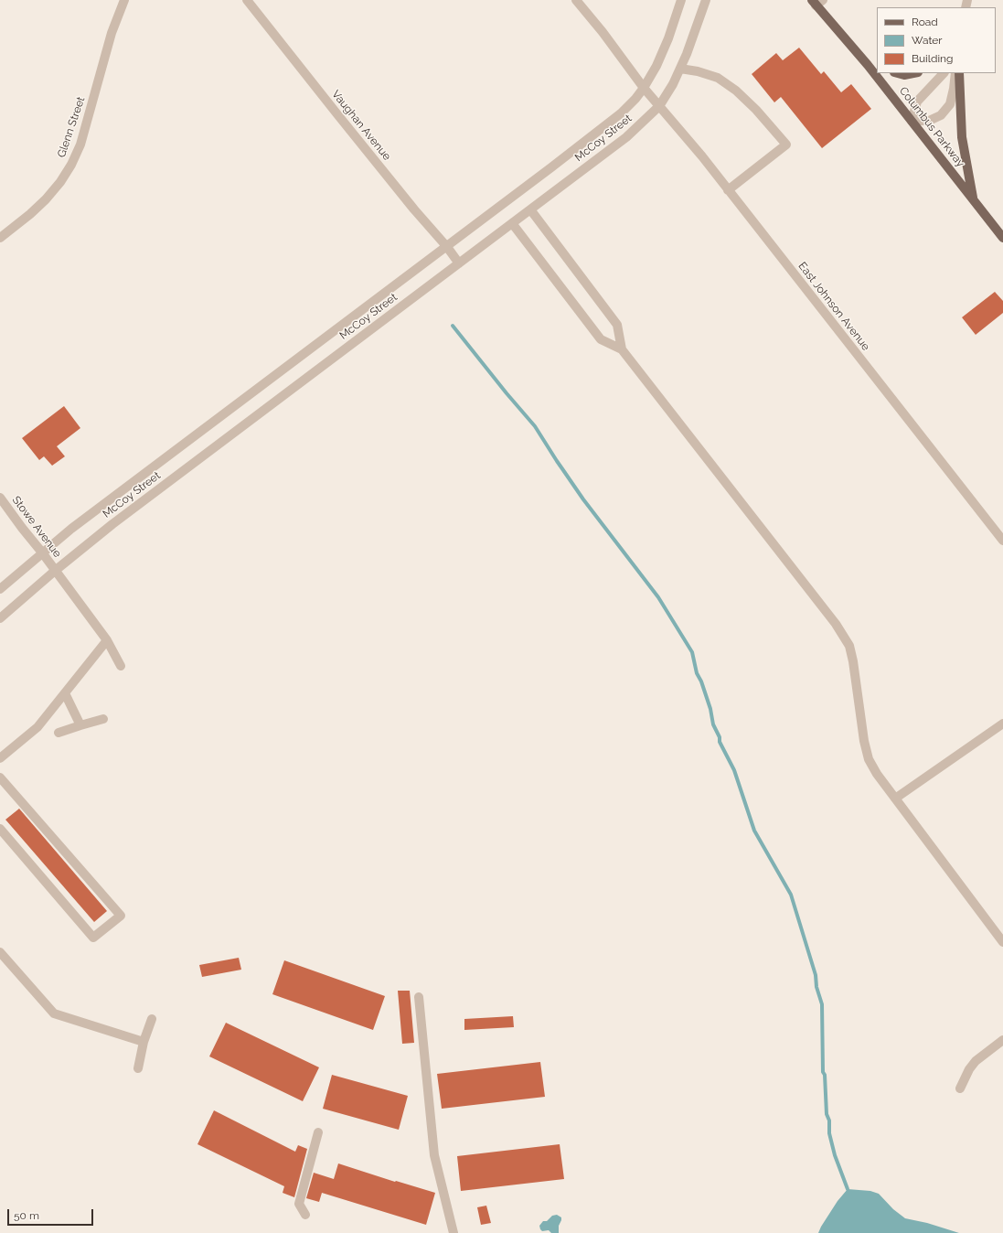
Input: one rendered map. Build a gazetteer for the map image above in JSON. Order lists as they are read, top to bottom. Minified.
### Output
{"streets":{"main road":["Columbus Parkway"],"street":["Vaughan Avenue","Glenn Street","McCoy Street","East Johnson Avenue","Stowe Avenue"]},"crossings":[["Vaughan Avenue","McCoy Street"],["McCoy Street","East Johnson Avenue"],["McCoy Street","Stowe Avenue"]],"legend":["Road","Water","Building"],"scale_bar":"50 m"}
